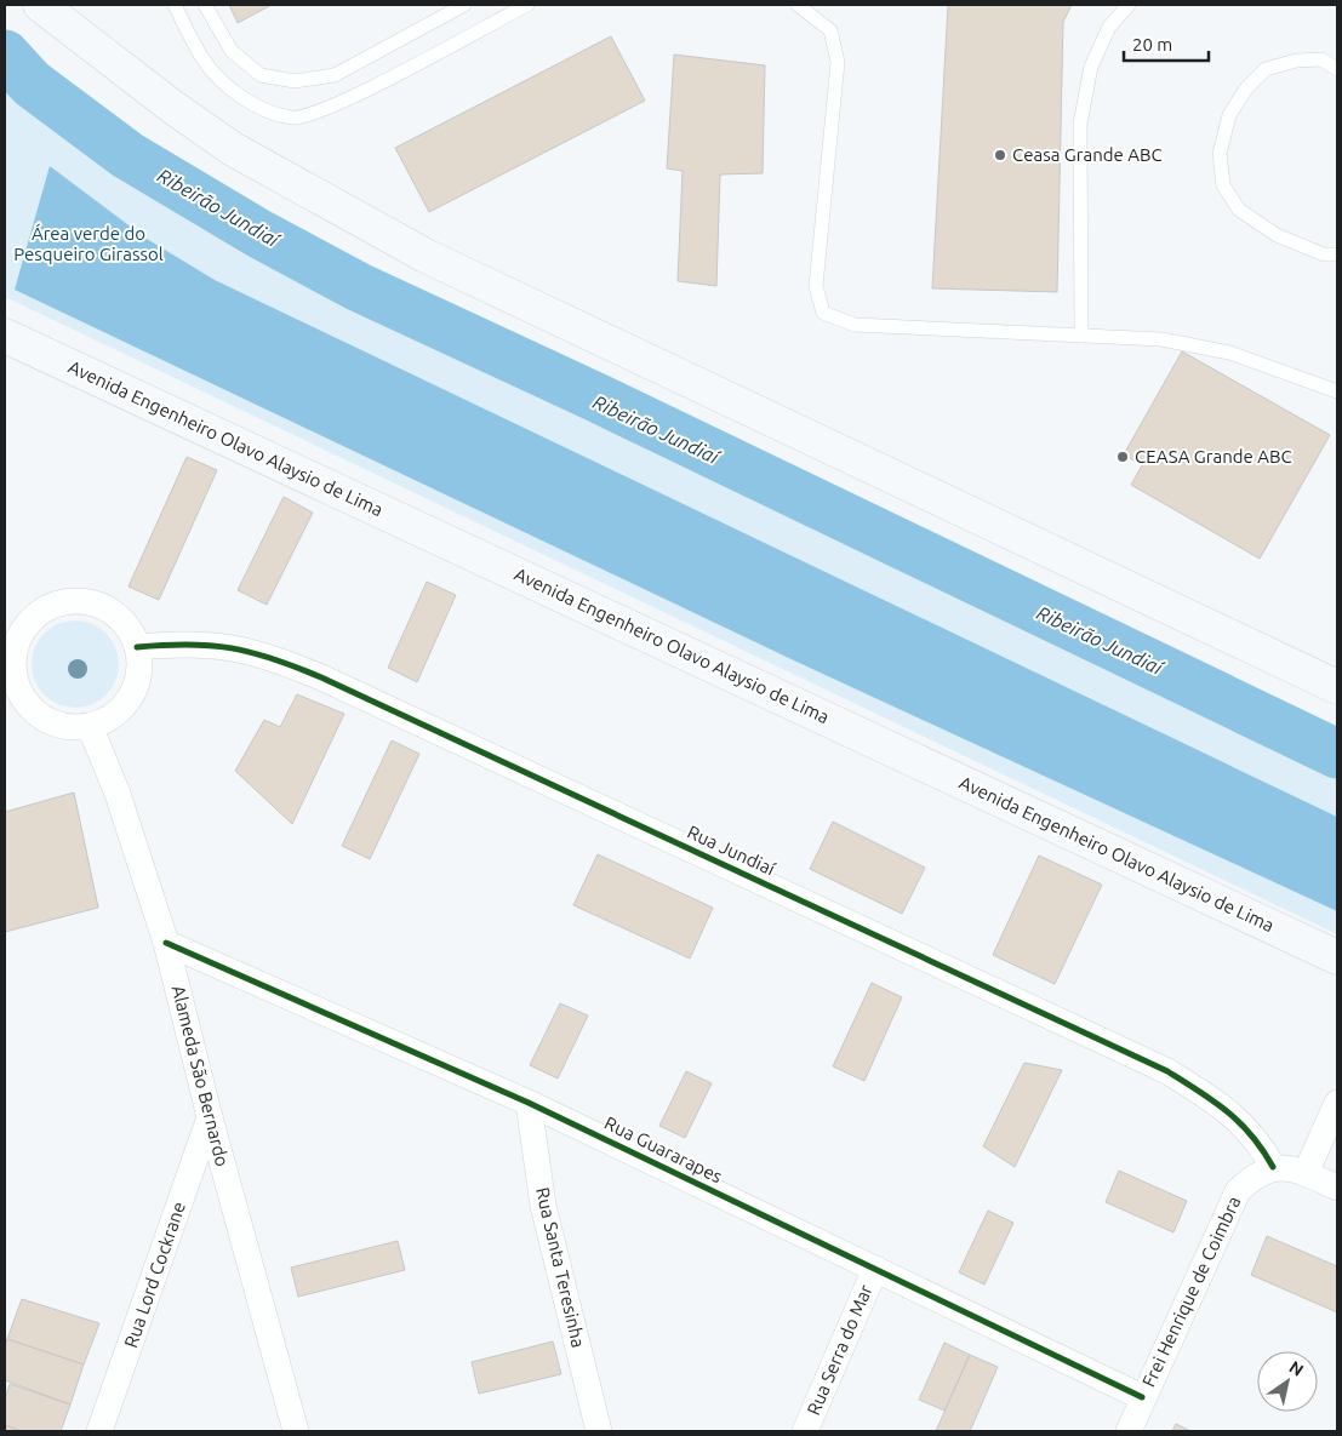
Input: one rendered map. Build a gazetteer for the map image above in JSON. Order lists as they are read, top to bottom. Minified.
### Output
{"streets":{"main road":["Avenida Engenheiro Olavo Alaysio de Lima"],"street":["Rua Jundiaí","Alameda São Bernardo","Rua Guararapes","Rua Santa Teresinha","Rua Lord Cockrane","Frei Henrique de Coimbra","Rua Serra do Mar"]},"crossings":[["Rua Jundiaí","Alameda São Bernardo"],["Rua Jundiaí","Frei Henrique de Coimbra"],["Alameda São Bernardo","Rua Guararapes"],["Alameda São Bernardo","Rua Lord Cockrane"],["Rua Guararapes","Rua Santa Teresinha"],["Rua Guararapes","Frei Henrique de Coimbra"],["Rua Guararapes","Rua Serra do Mar"]],"water":["Ribeirão Jundiaí"],"parks":["Área verde do Pesqueiro Girassol"],"places":["Ceasa Grande ABC","CEASA Grande ABC"],"scale_bar":"20 m","north":"top right"}
